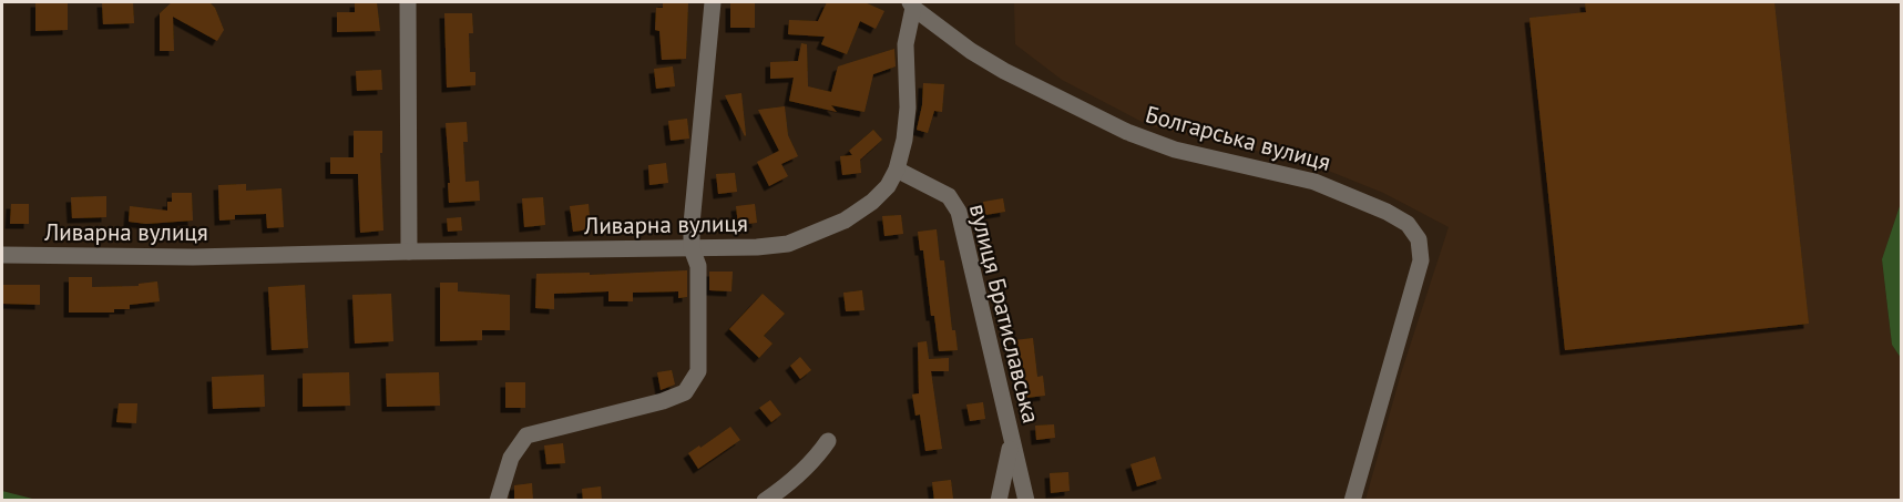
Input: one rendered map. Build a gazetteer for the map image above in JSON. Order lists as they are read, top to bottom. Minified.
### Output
{"streets":{"street":["Болгарська вулиця","Ливарна вулиця","вулиця Братиславська"]},"crossings":[["Ливарна вулиця","вулиця Братиславська"]]}
